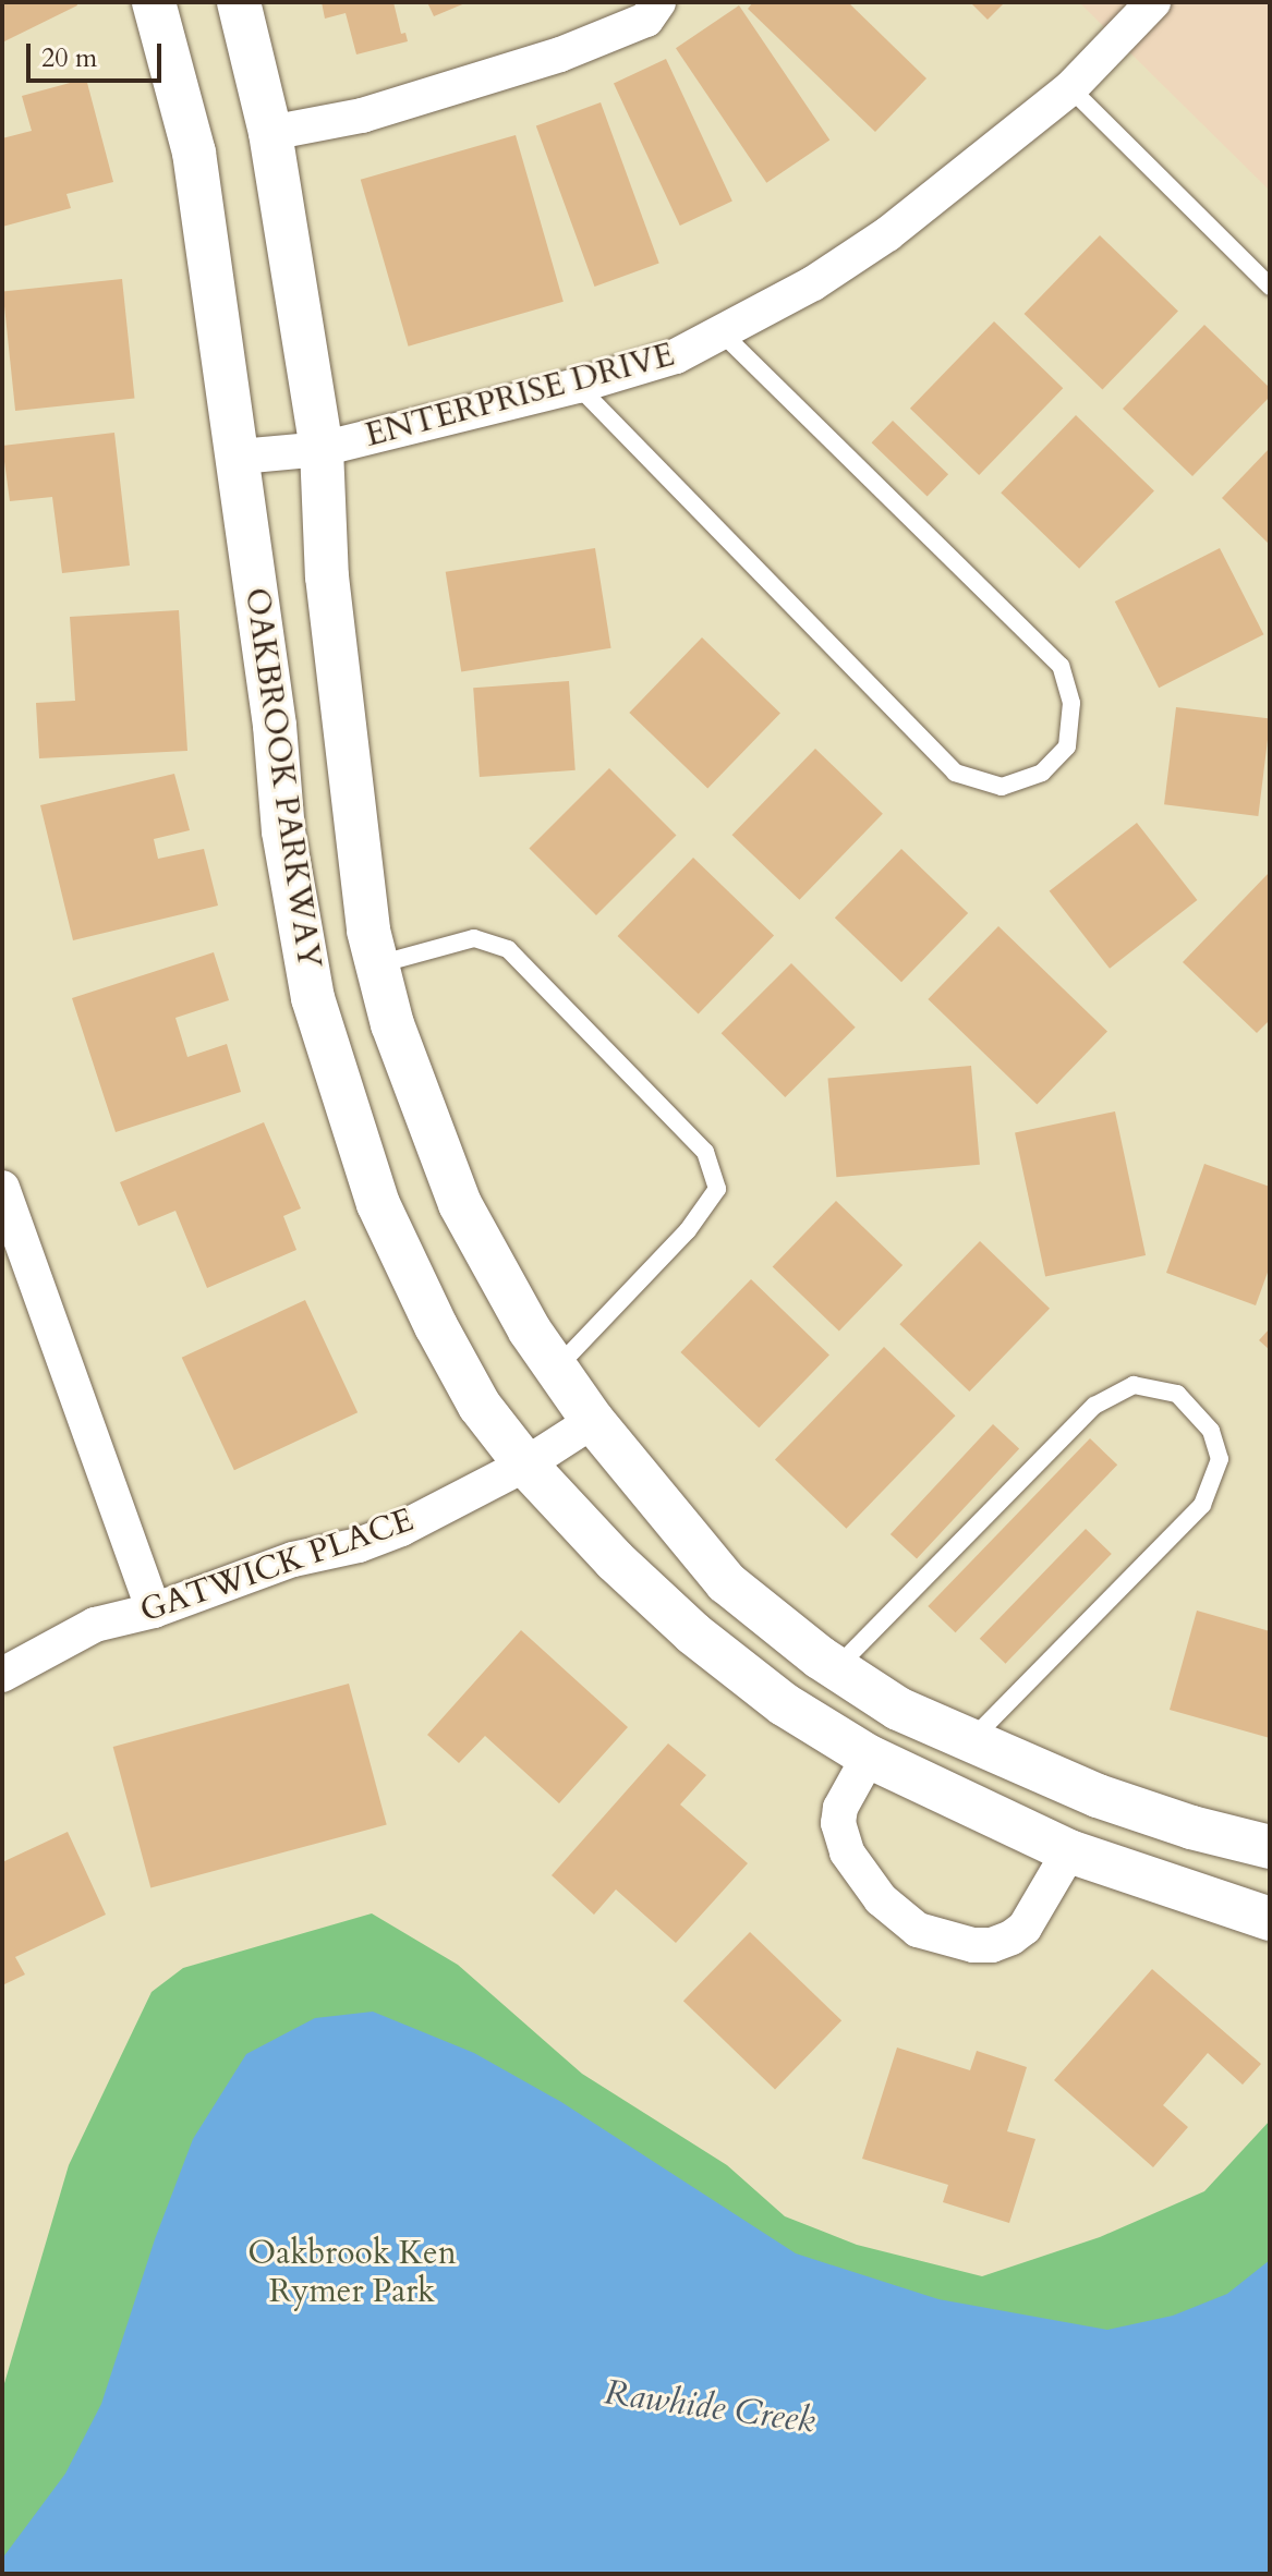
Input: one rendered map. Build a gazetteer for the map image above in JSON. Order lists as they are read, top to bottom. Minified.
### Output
{"streets":{"street":["ENTERPRISE DRIVE","OAKBROOK PARKWAY","GATWICK PLACE"]},"crossings":[["ENTERPRISE DRIVE","OAKBROOK PARKWAY"],["OAKBROOK PARKWAY","GATWICK PLACE"]],"water":["Rawhide Creek"],"parks":["Oakbrook Ken Rymer Park"],"scale_bar":"20 m"}
